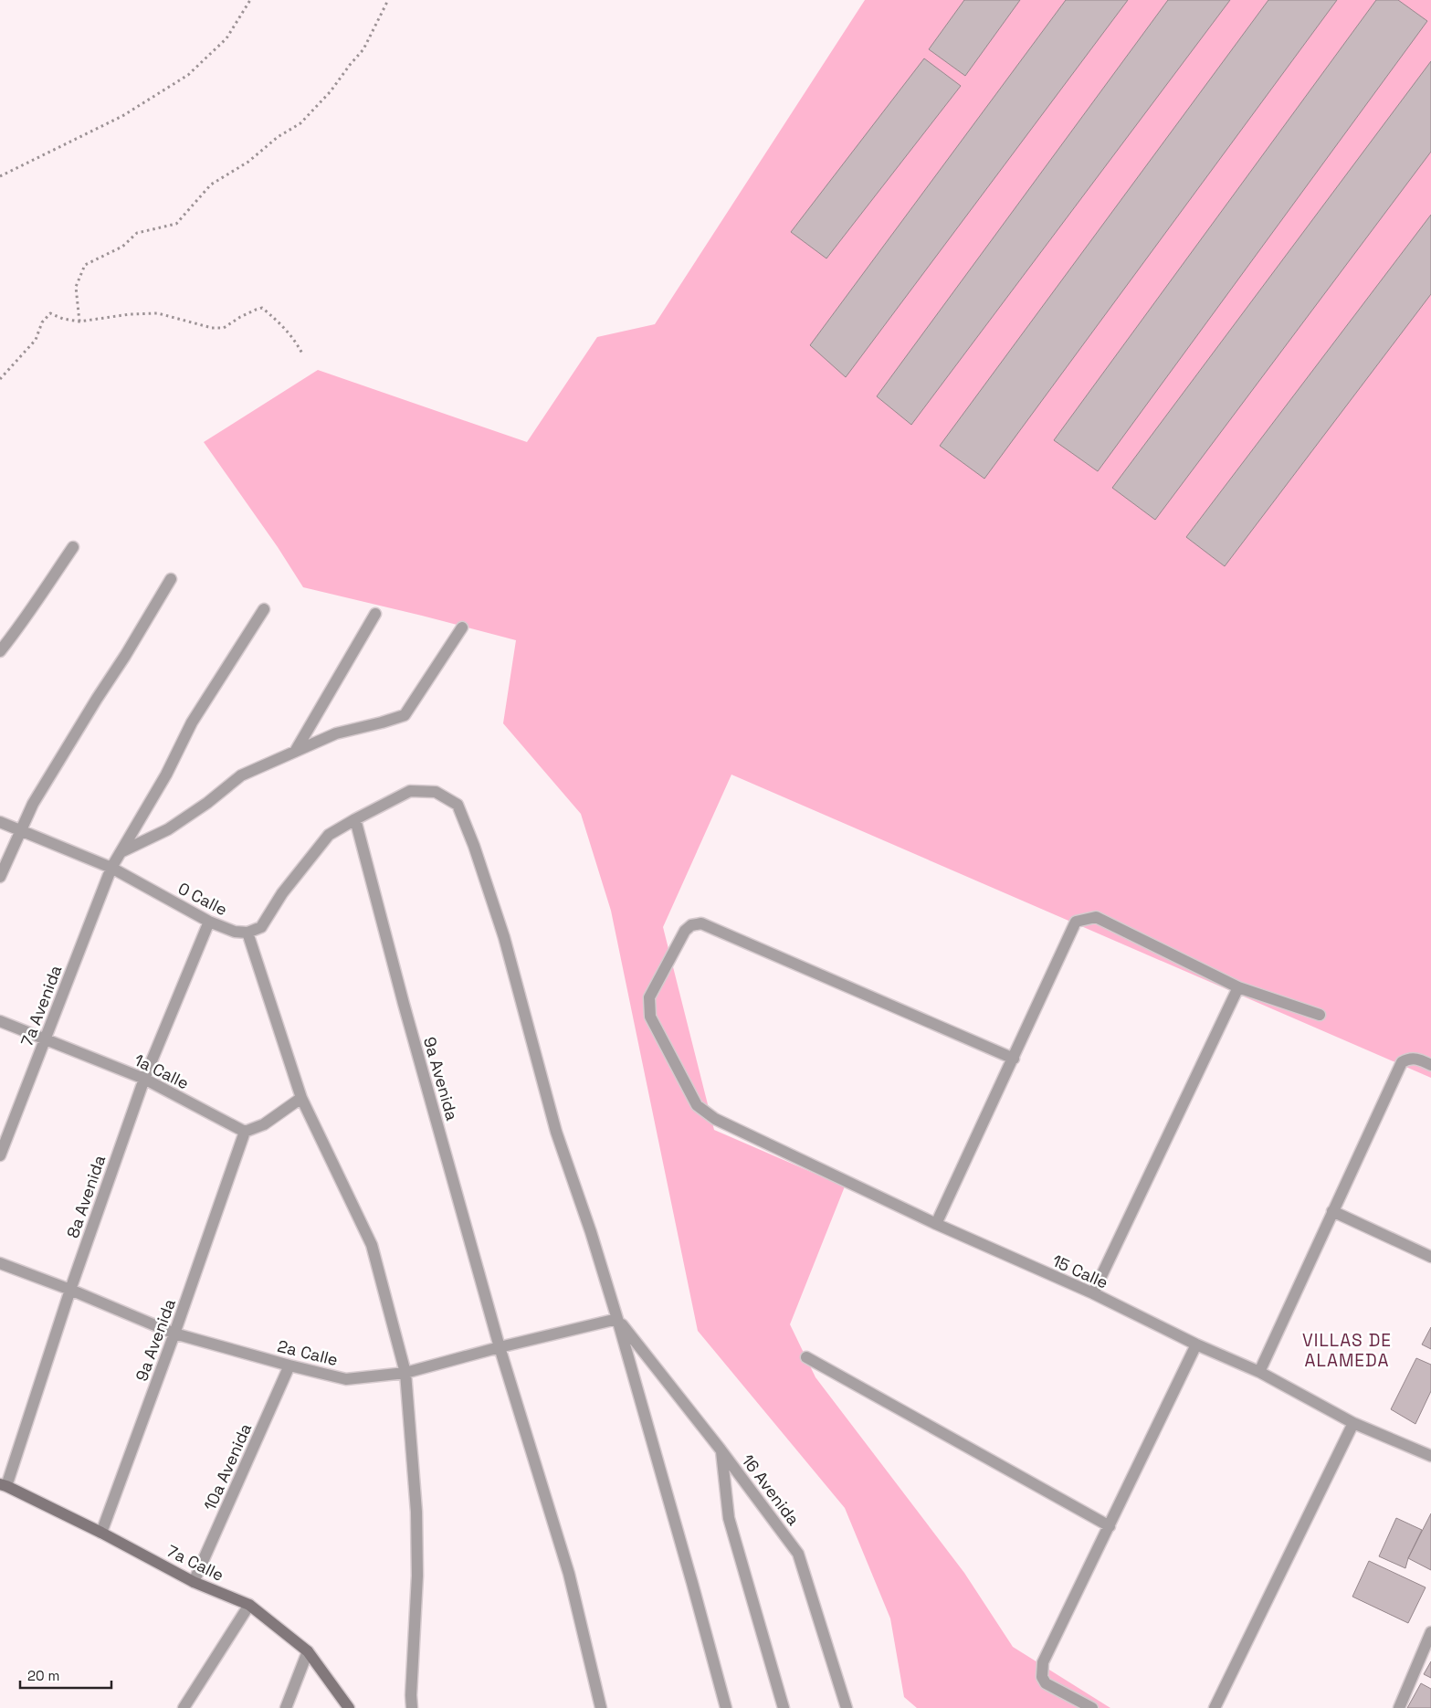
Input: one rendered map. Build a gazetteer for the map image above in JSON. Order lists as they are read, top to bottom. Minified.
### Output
{"streets":{"street":["0 Calle","7a Avenida","1a Calle","9a Avenida","8a Avenida","15 Calle","2a Calle","10a Avenida","16 Avenida","7a Calle"]},"crossings":[["0 Calle","7a Avenida"],["0 Calle","8a Avenida"],["7a Avenida","1a Calle"],["1a Calle","9a Avenida"],["1a Calle","8a Avenida"],["9a Avenida","2a Calle"],["9a Avenida","7a Calle"],["8a Avenida","2a Calle"],["8a Avenida","7a Calle"],["2a Calle","10a Avenida"],["2a Calle","16 Avenida"],["10a Avenida","7a Calle"]],"districts":["VILLAS DE ALAMEDA"],"scale_bar":"20 m"}
